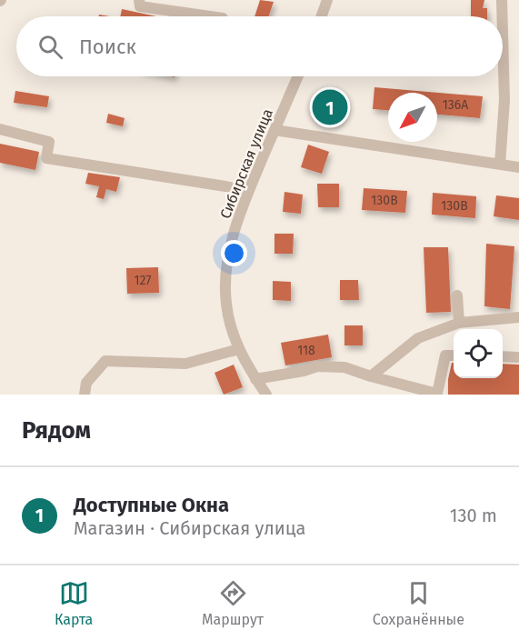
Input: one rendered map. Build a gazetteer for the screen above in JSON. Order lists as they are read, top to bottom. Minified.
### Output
{"streets":{"street":["Сибирская улица"]},"house_numbers":["136А","130В","130В","127","118"],"north":"bottom left","page":{"search":"Поиск","pins":"1","heading":"Рядом","list":[{"mark":"1","name":"Доступные Окна","note":"Магазин · Сибирская улица","value":"130 m"}],"nav":["Карта","Маршрут","Сохранённые"]}}
